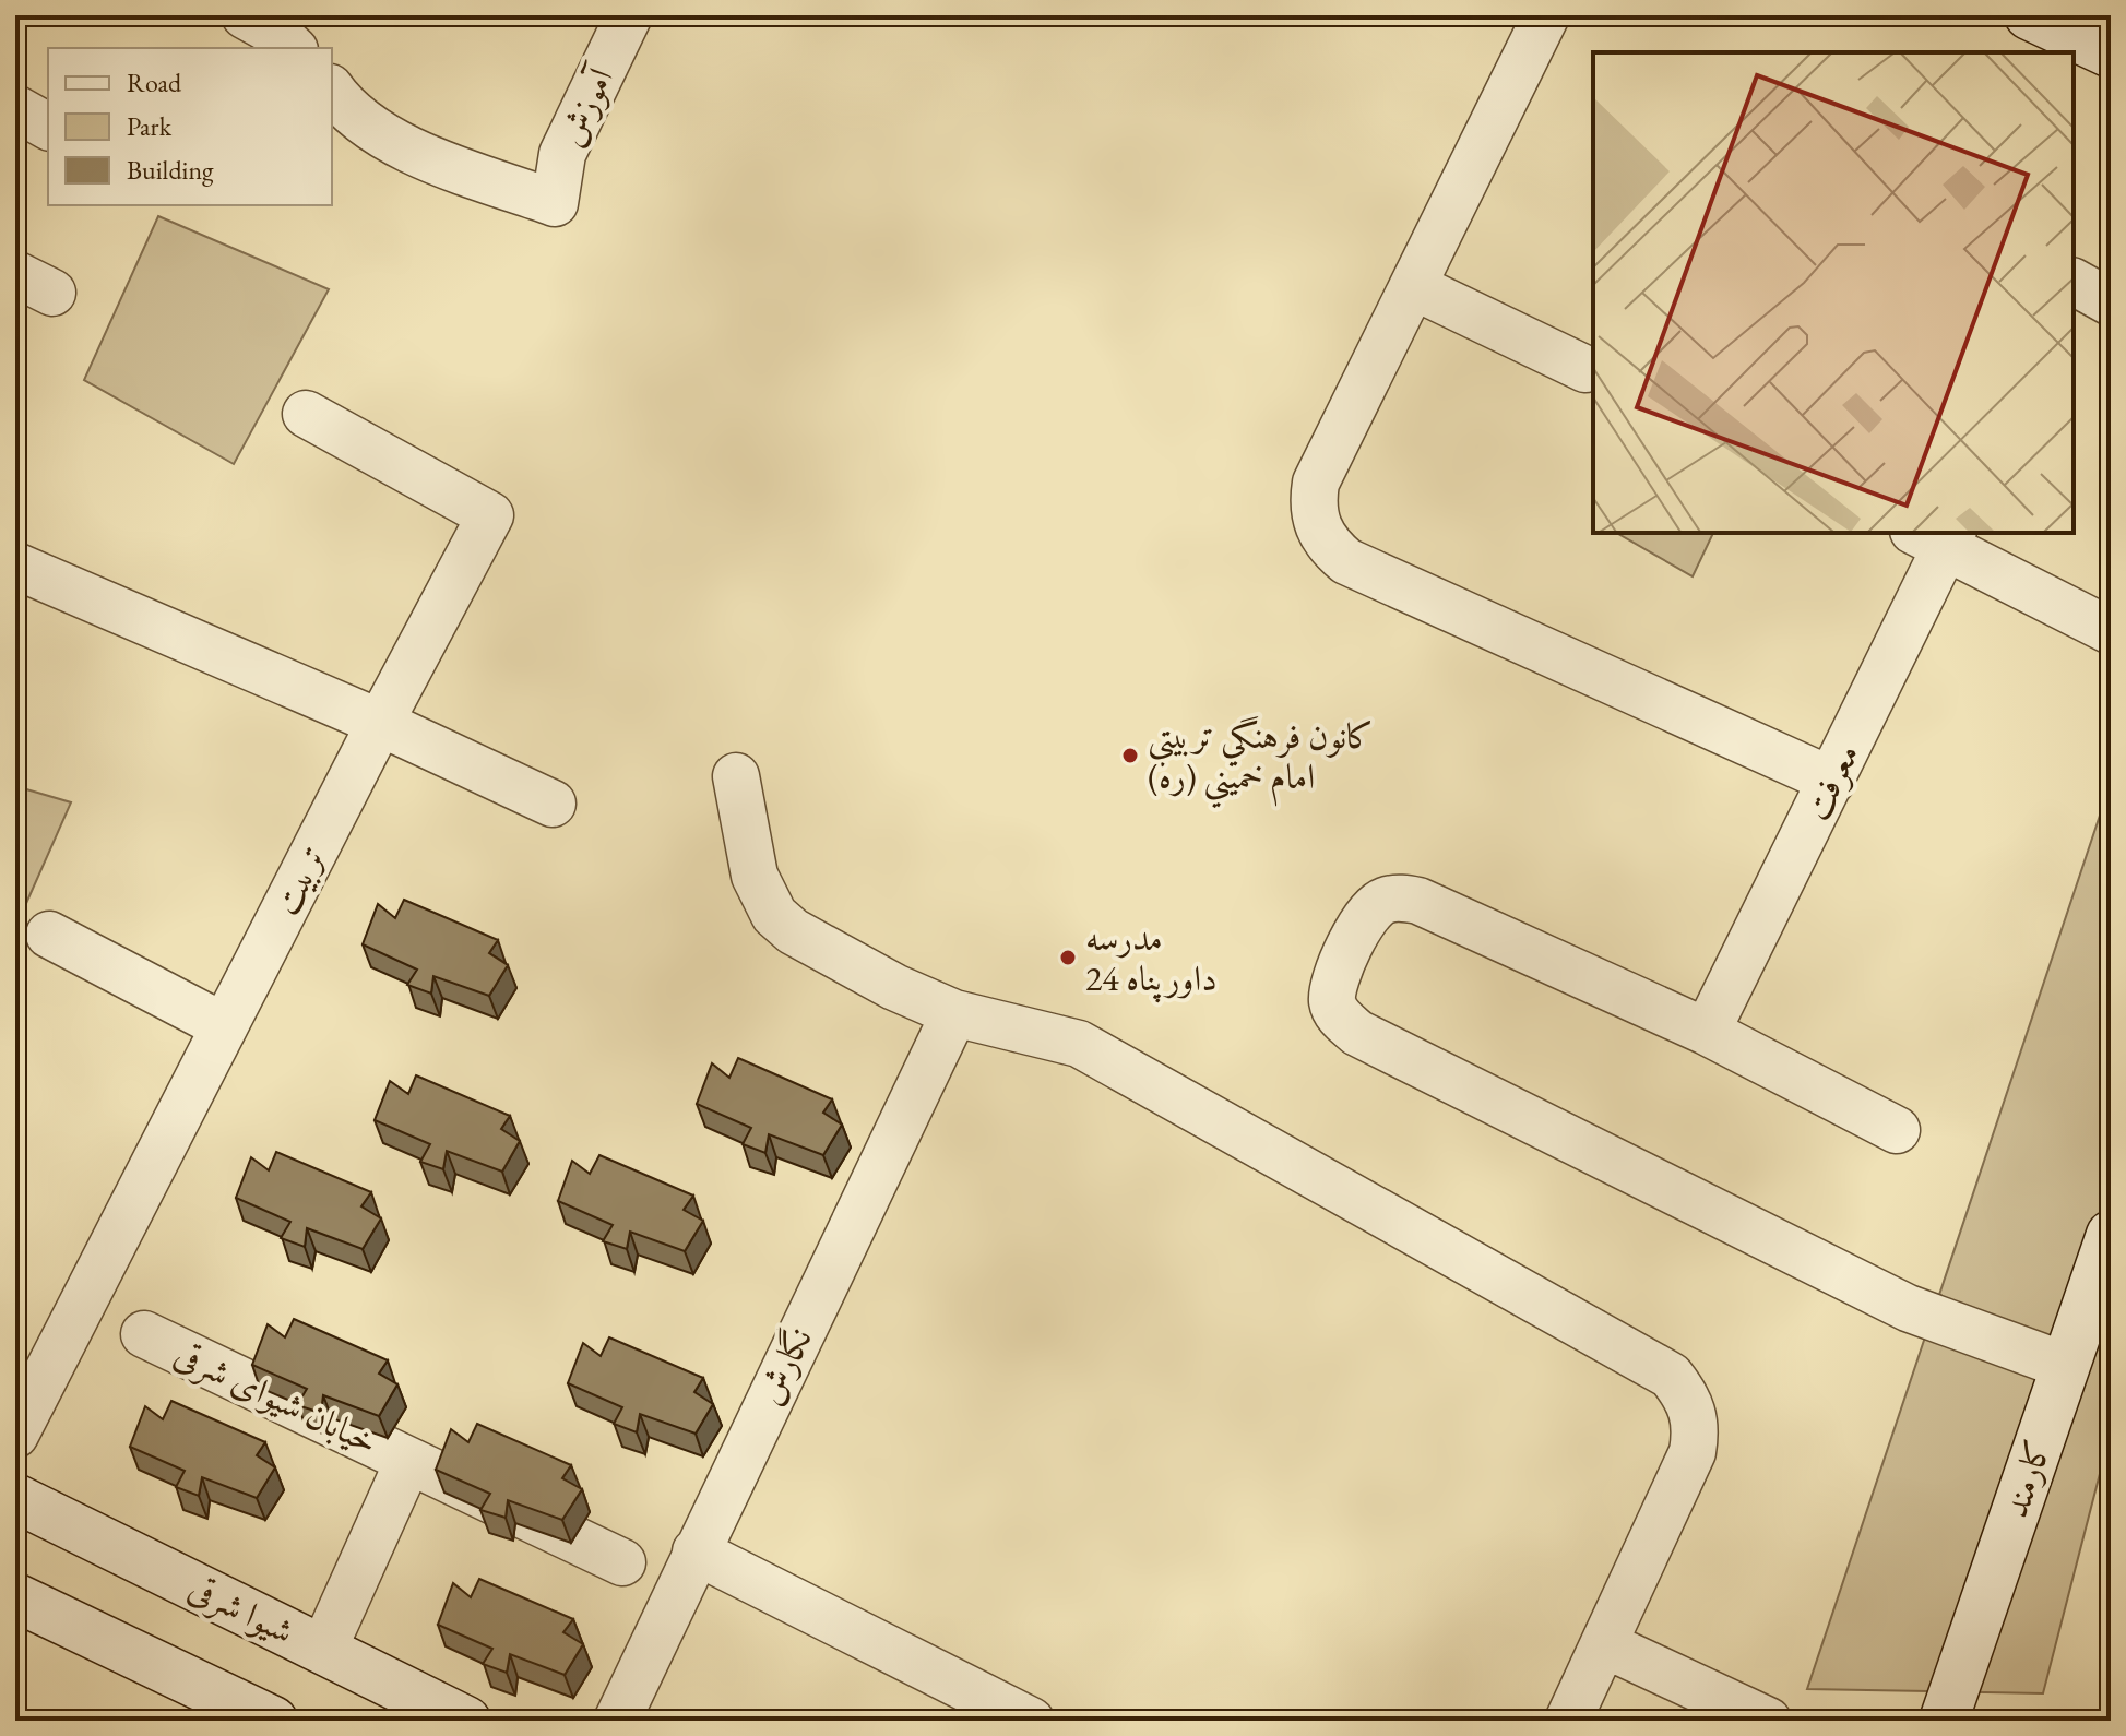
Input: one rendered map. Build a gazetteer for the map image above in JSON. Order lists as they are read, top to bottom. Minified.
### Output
{"streets":{"street":["آموزش","معرفت","تربیت","نگارش","خیابان شیوای شرقی","کارمند","شیوا شرقی"]},"places":["كانون فرهنگي تربيتي امام خميني (ره)","مدرسه داورپناه 24"],"legend":["Road","Park","Building"]}
